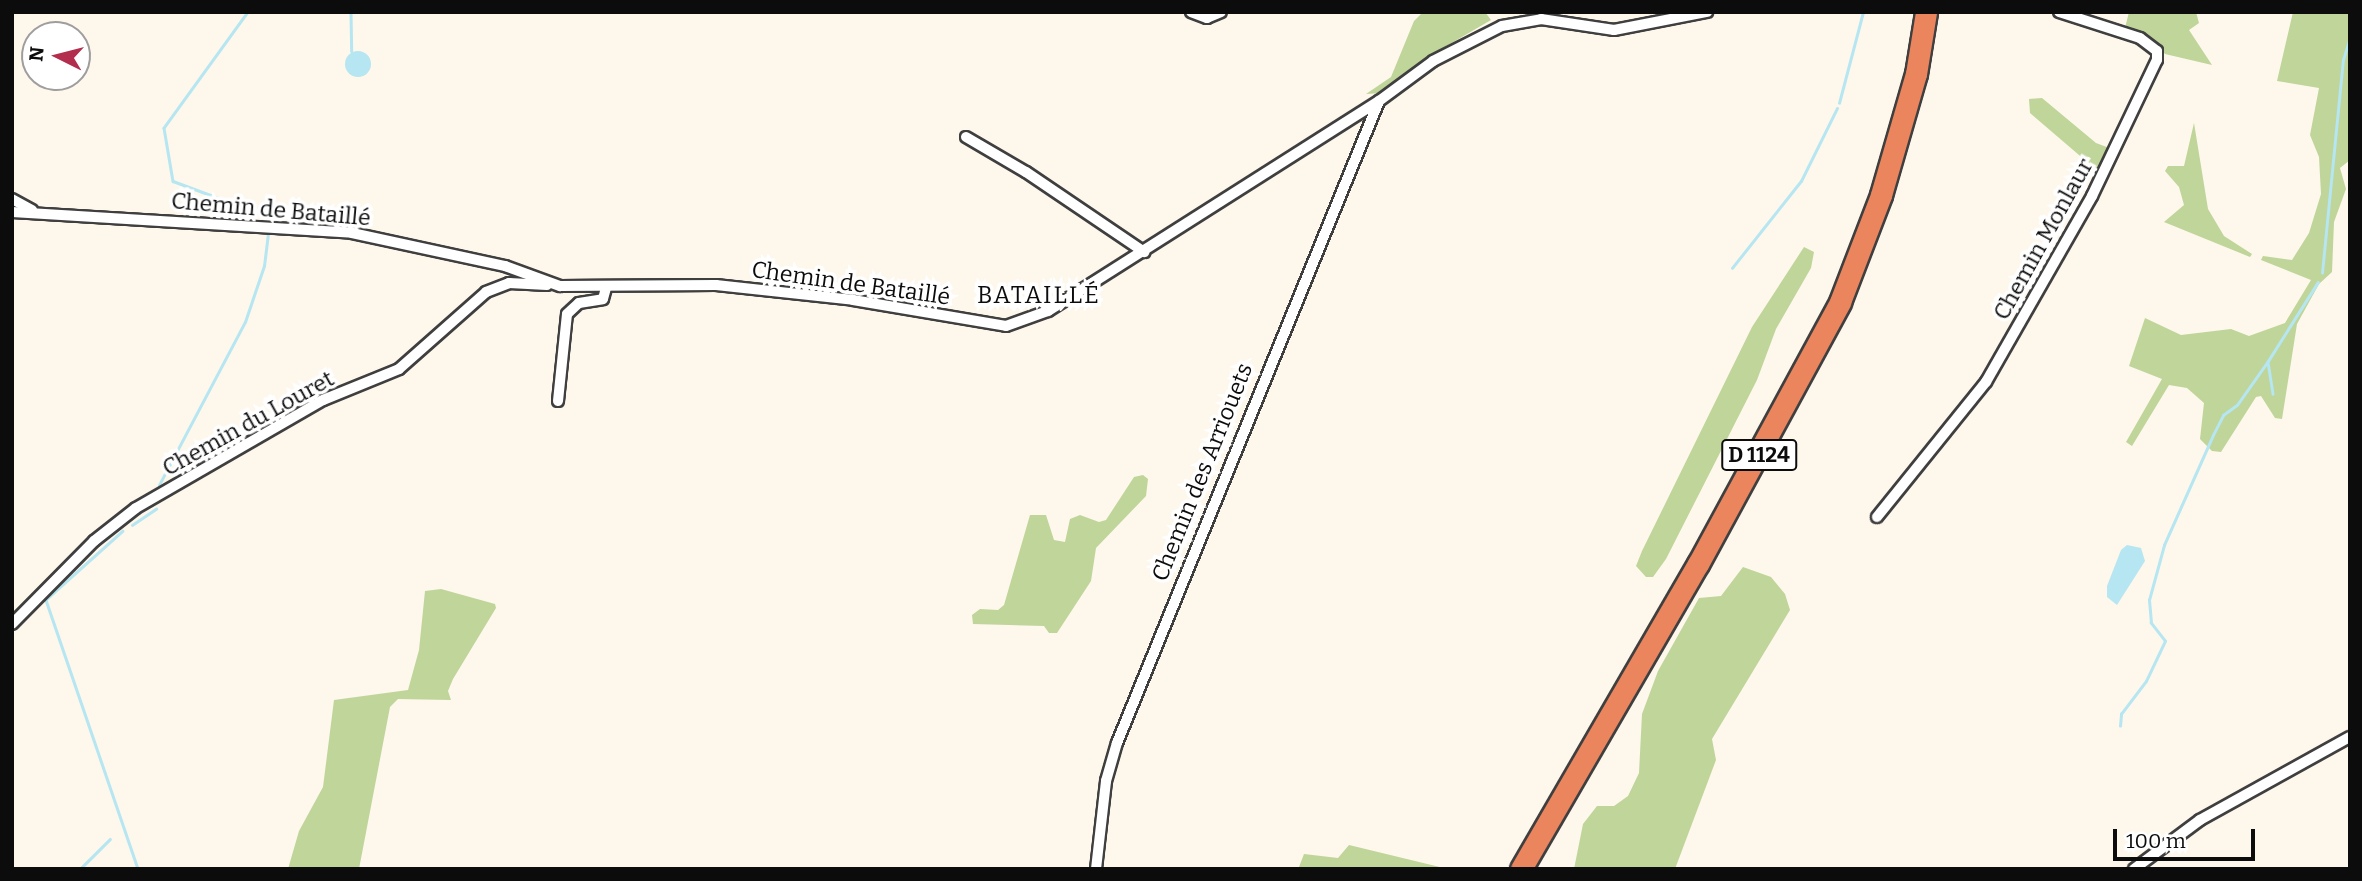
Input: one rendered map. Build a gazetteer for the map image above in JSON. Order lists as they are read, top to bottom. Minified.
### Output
{"streets":{"highway":["D 1124"],"street":["Chemin de Bataillé","Chemin Monlaur","Chemin du Louret","Chemin des Arriouets"]},"crossings":[["Chemin de Bataillé","Chemin du Louret"],["Chemin de Bataillé","Chemin des Arriouets"]],"districts":["BATAILLÉ"],"scale_bar":"100 m","north":"left"}
